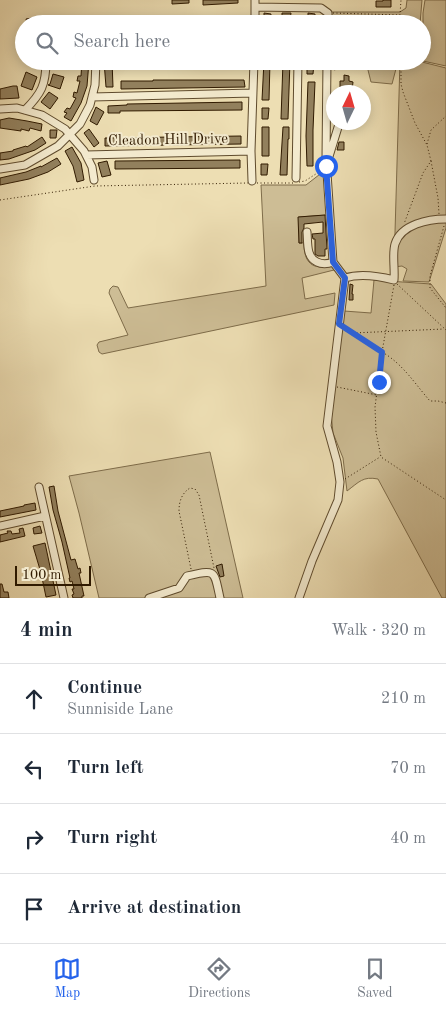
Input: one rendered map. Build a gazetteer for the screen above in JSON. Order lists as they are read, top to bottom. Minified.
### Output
{"streets":{"street":["Cleadon Hill Drive"]},"scale_bar":"100 m","north":"top","page":{"search":"Search here","scale":"100 m","heading":["4 min","Walk · 320 m"],"list":[["Continue","Sunniside Lane","210 m"],["Turn left","70 m"],["Turn right","40 m"],"Arrive at destination"],"nav":["Map","Directions","Saved"]}}
